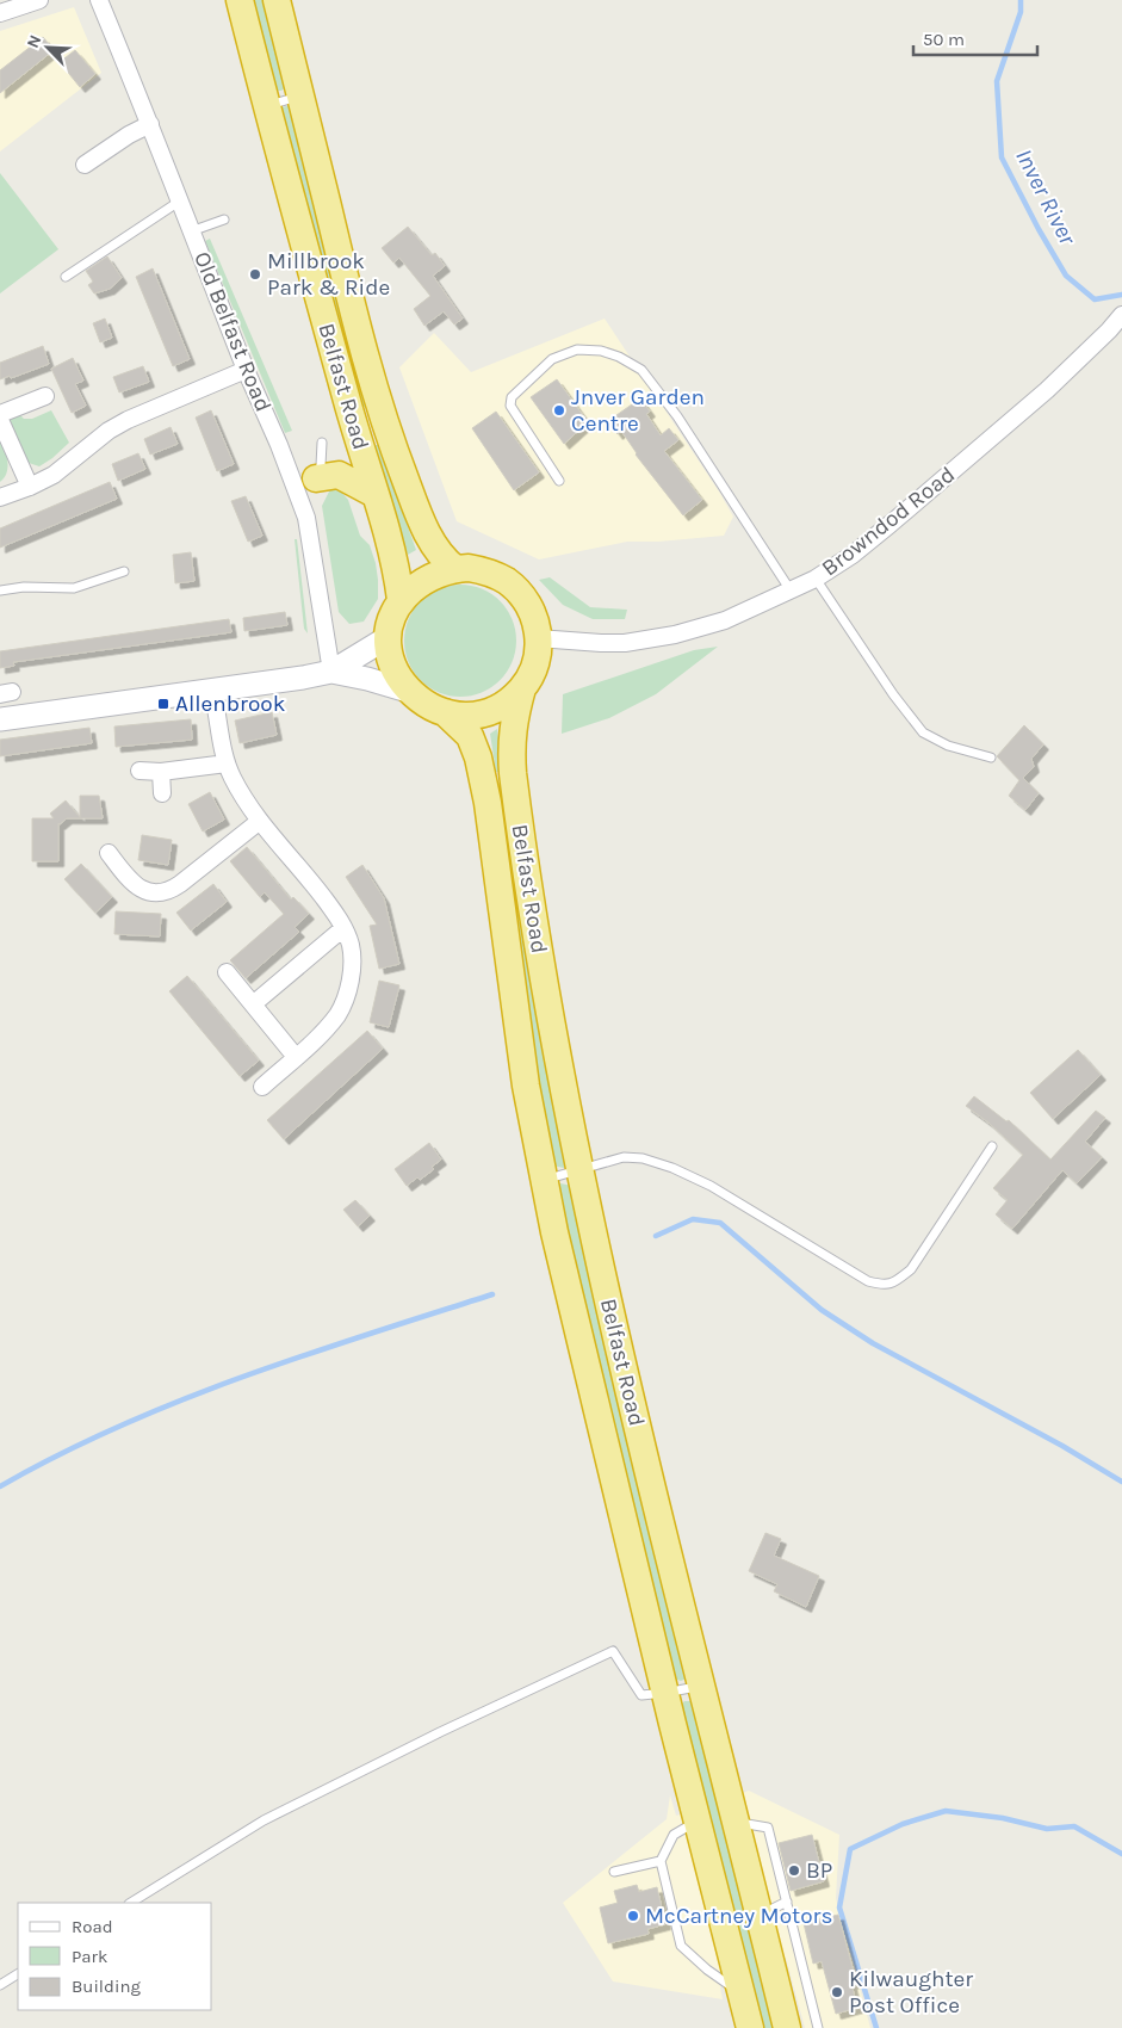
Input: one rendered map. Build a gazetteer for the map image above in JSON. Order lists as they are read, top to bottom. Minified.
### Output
{"streets":{"highway":["Belfast Road"],"street":["Old Belfast Road","Browndod Road"]},"crossings":[["Belfast Road","Browndod Road"]],"water":["Inver River"],"places":{"other":["Millbrook Park & Ride","Jnver Garden Centre","BP","McCartney Motors","Kilwaughter Post Office"],"transit":["Allenbrook"]},"legend":["Road","Park","Building"],"scale_bar":"50 m","north":"top left"}
